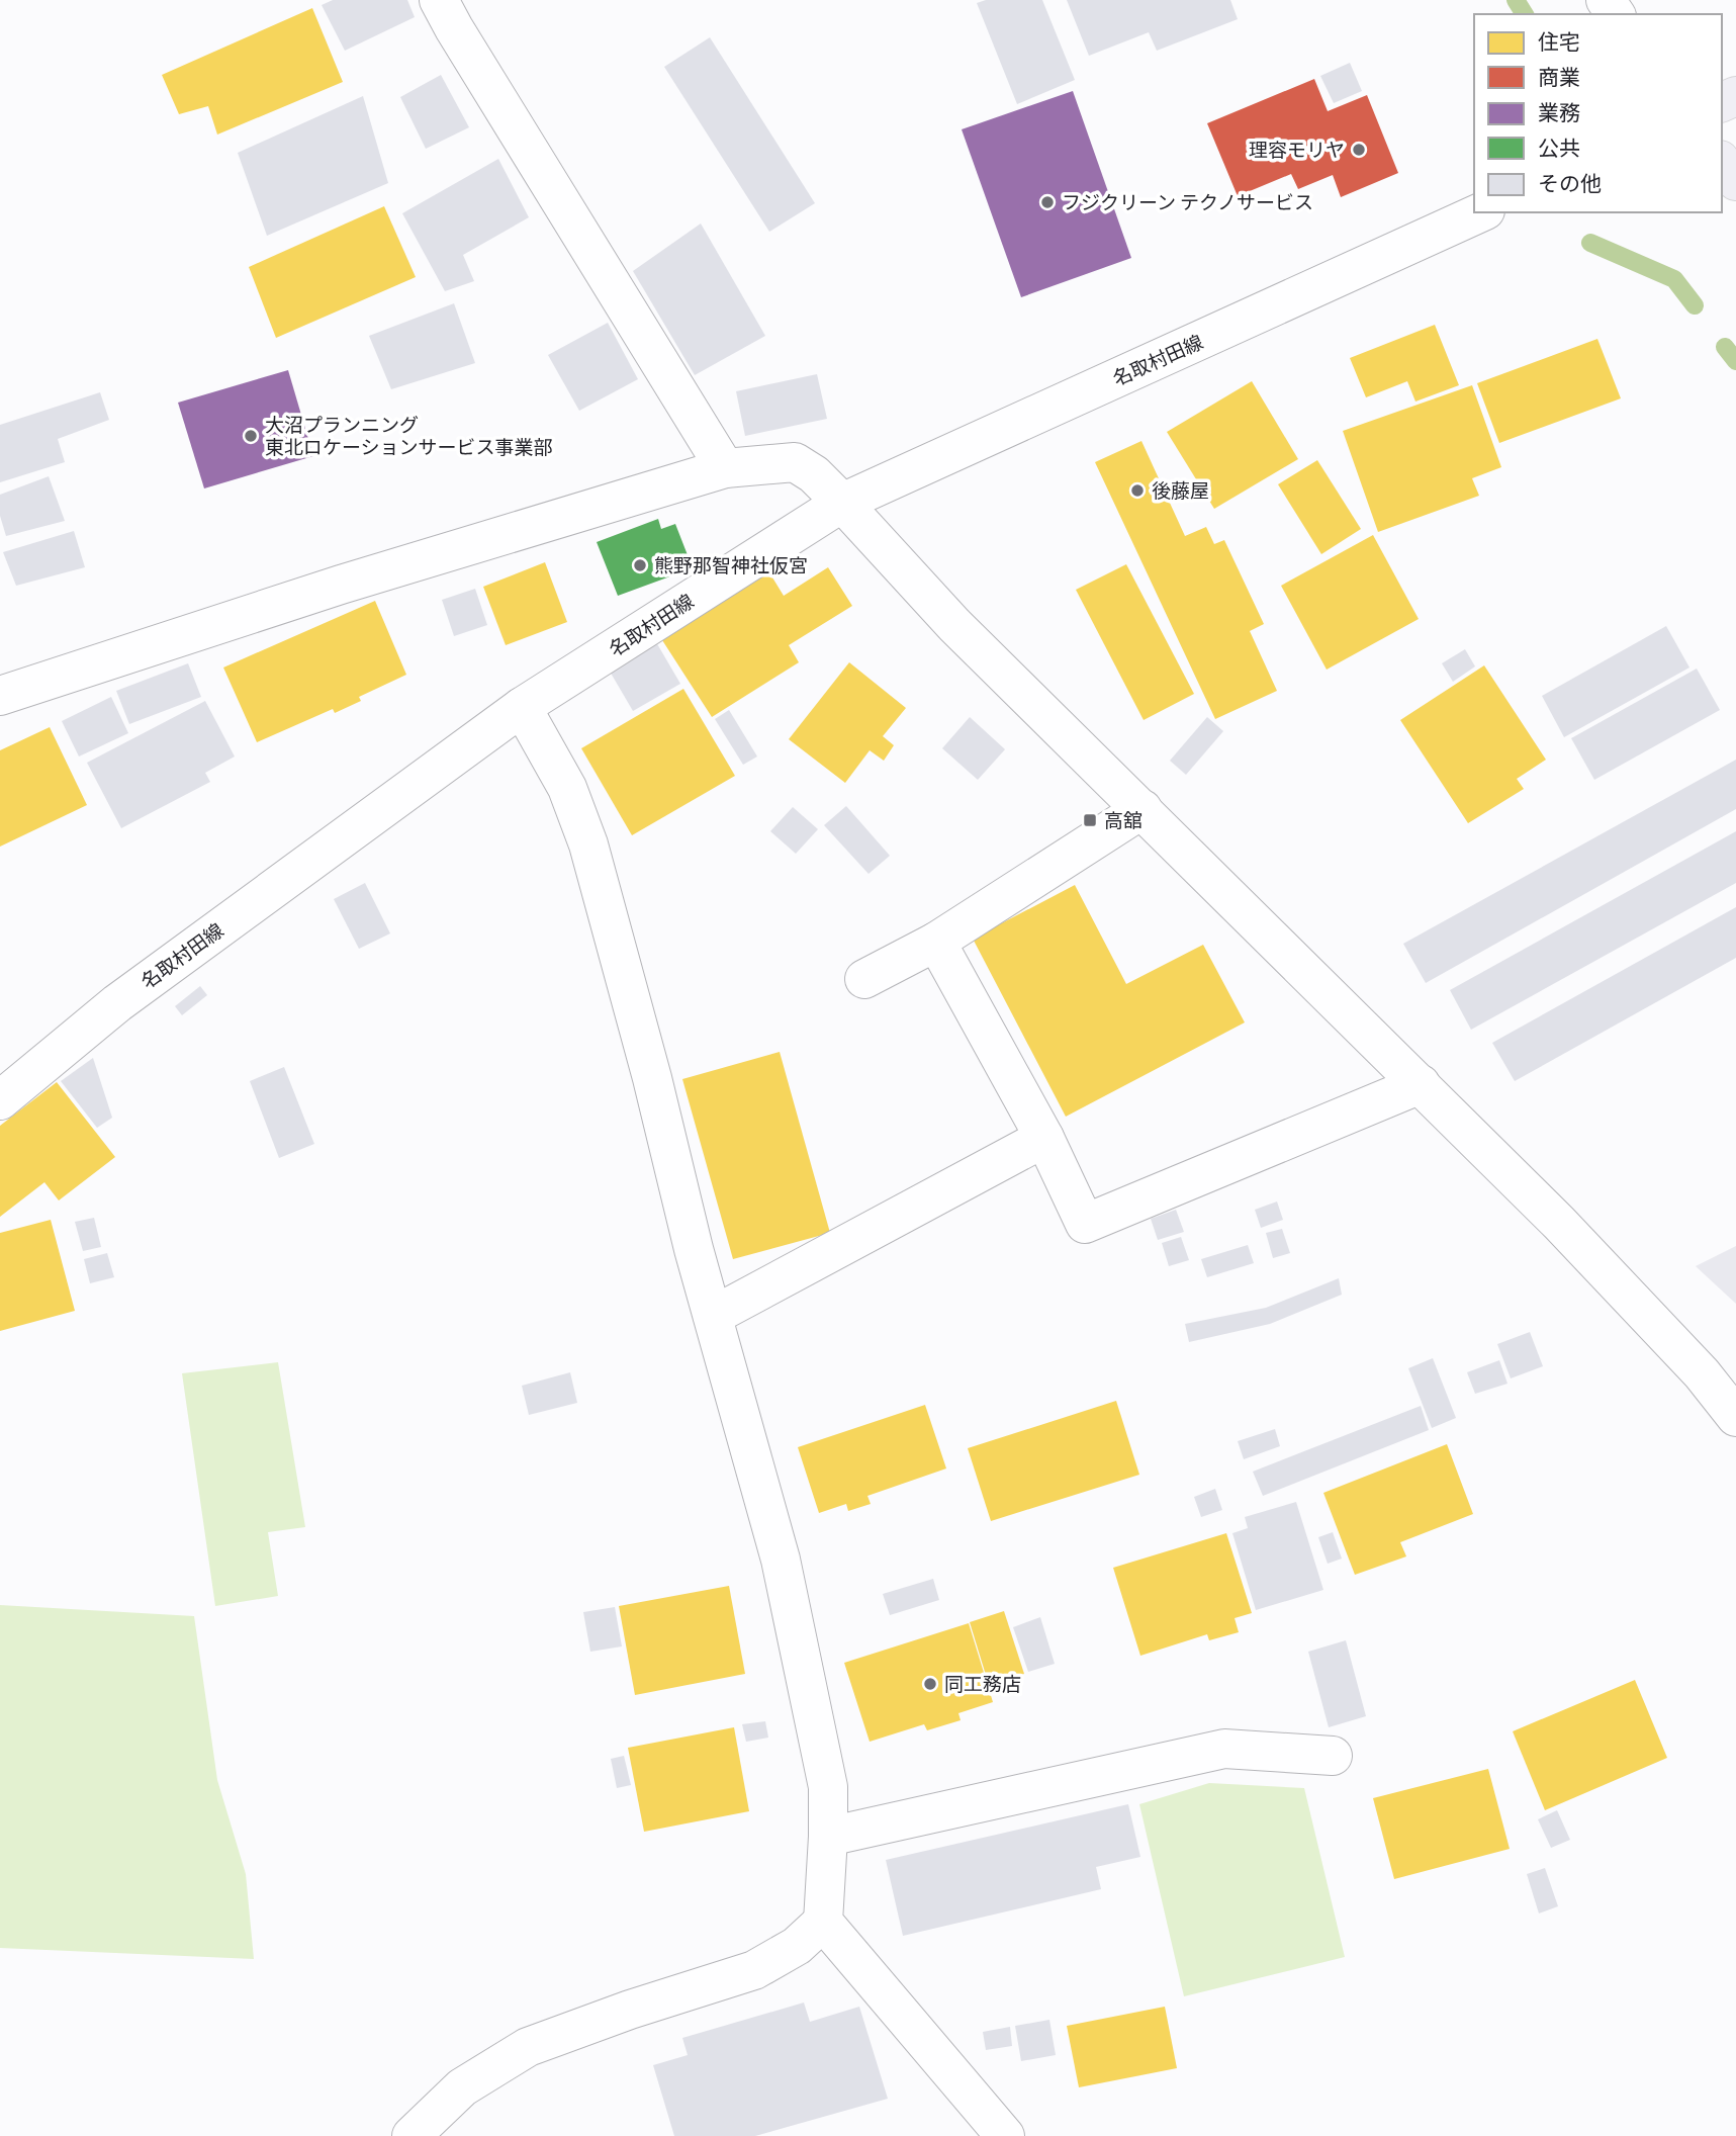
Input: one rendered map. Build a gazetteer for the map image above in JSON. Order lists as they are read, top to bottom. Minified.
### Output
{"streets":{"street":["名取村田線"]},"places":{"other":["理容モリヤ","フジクリーン テクノサービス","大沼プランニング 東北ロケーションサービス事業部","後藤屋","熊野那智神社仮宮","同工務店"],"transit":["高舘"]},"legend":["住宅","商業","業務","公共","その他"]}
